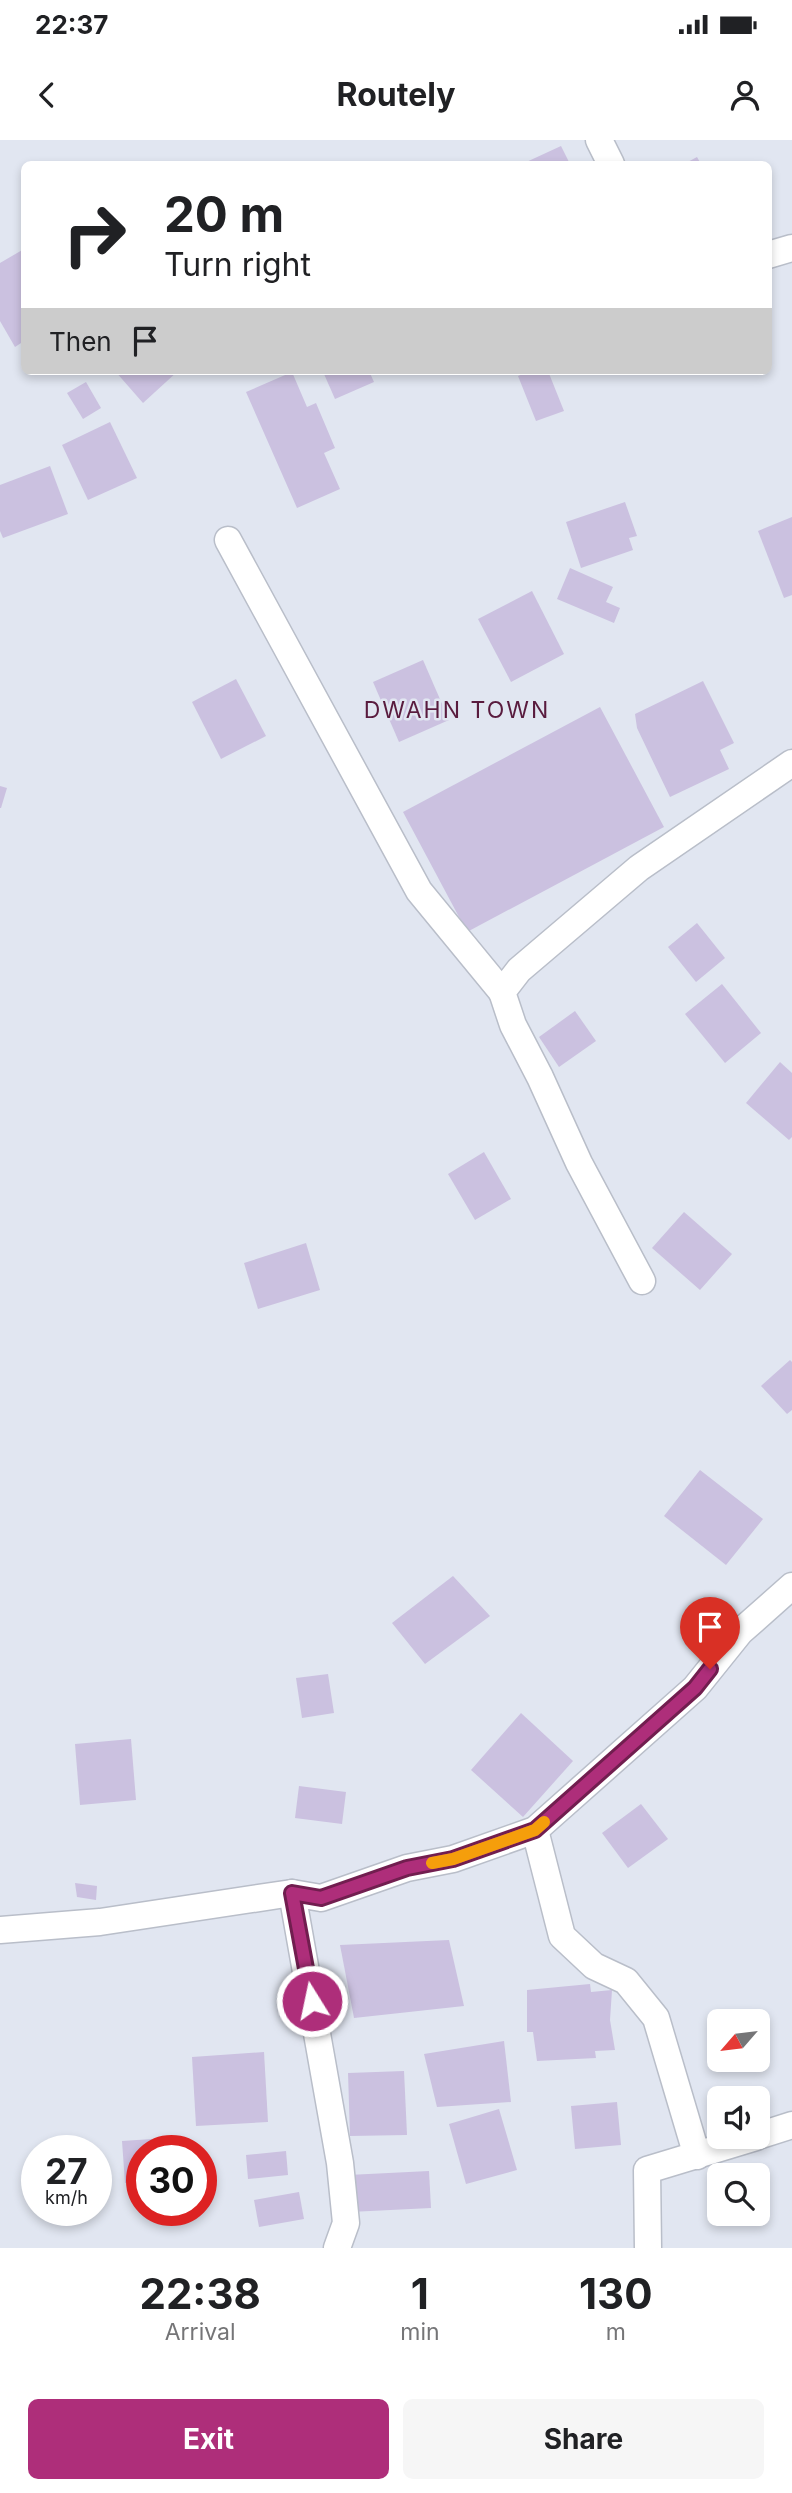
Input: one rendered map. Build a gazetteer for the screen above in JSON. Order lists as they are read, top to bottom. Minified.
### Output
{"districts":["DWAHN TOWN"],"north":"bottom left","page":{"status":"22:37","header":"Routely","turn":["20 m","Turn right"],"then":"Then","speed":"27 km/h","limit":"30","eta":["22:38","Arrival","1","min","130","m"],"buttons":["Exit","Share"]}}
